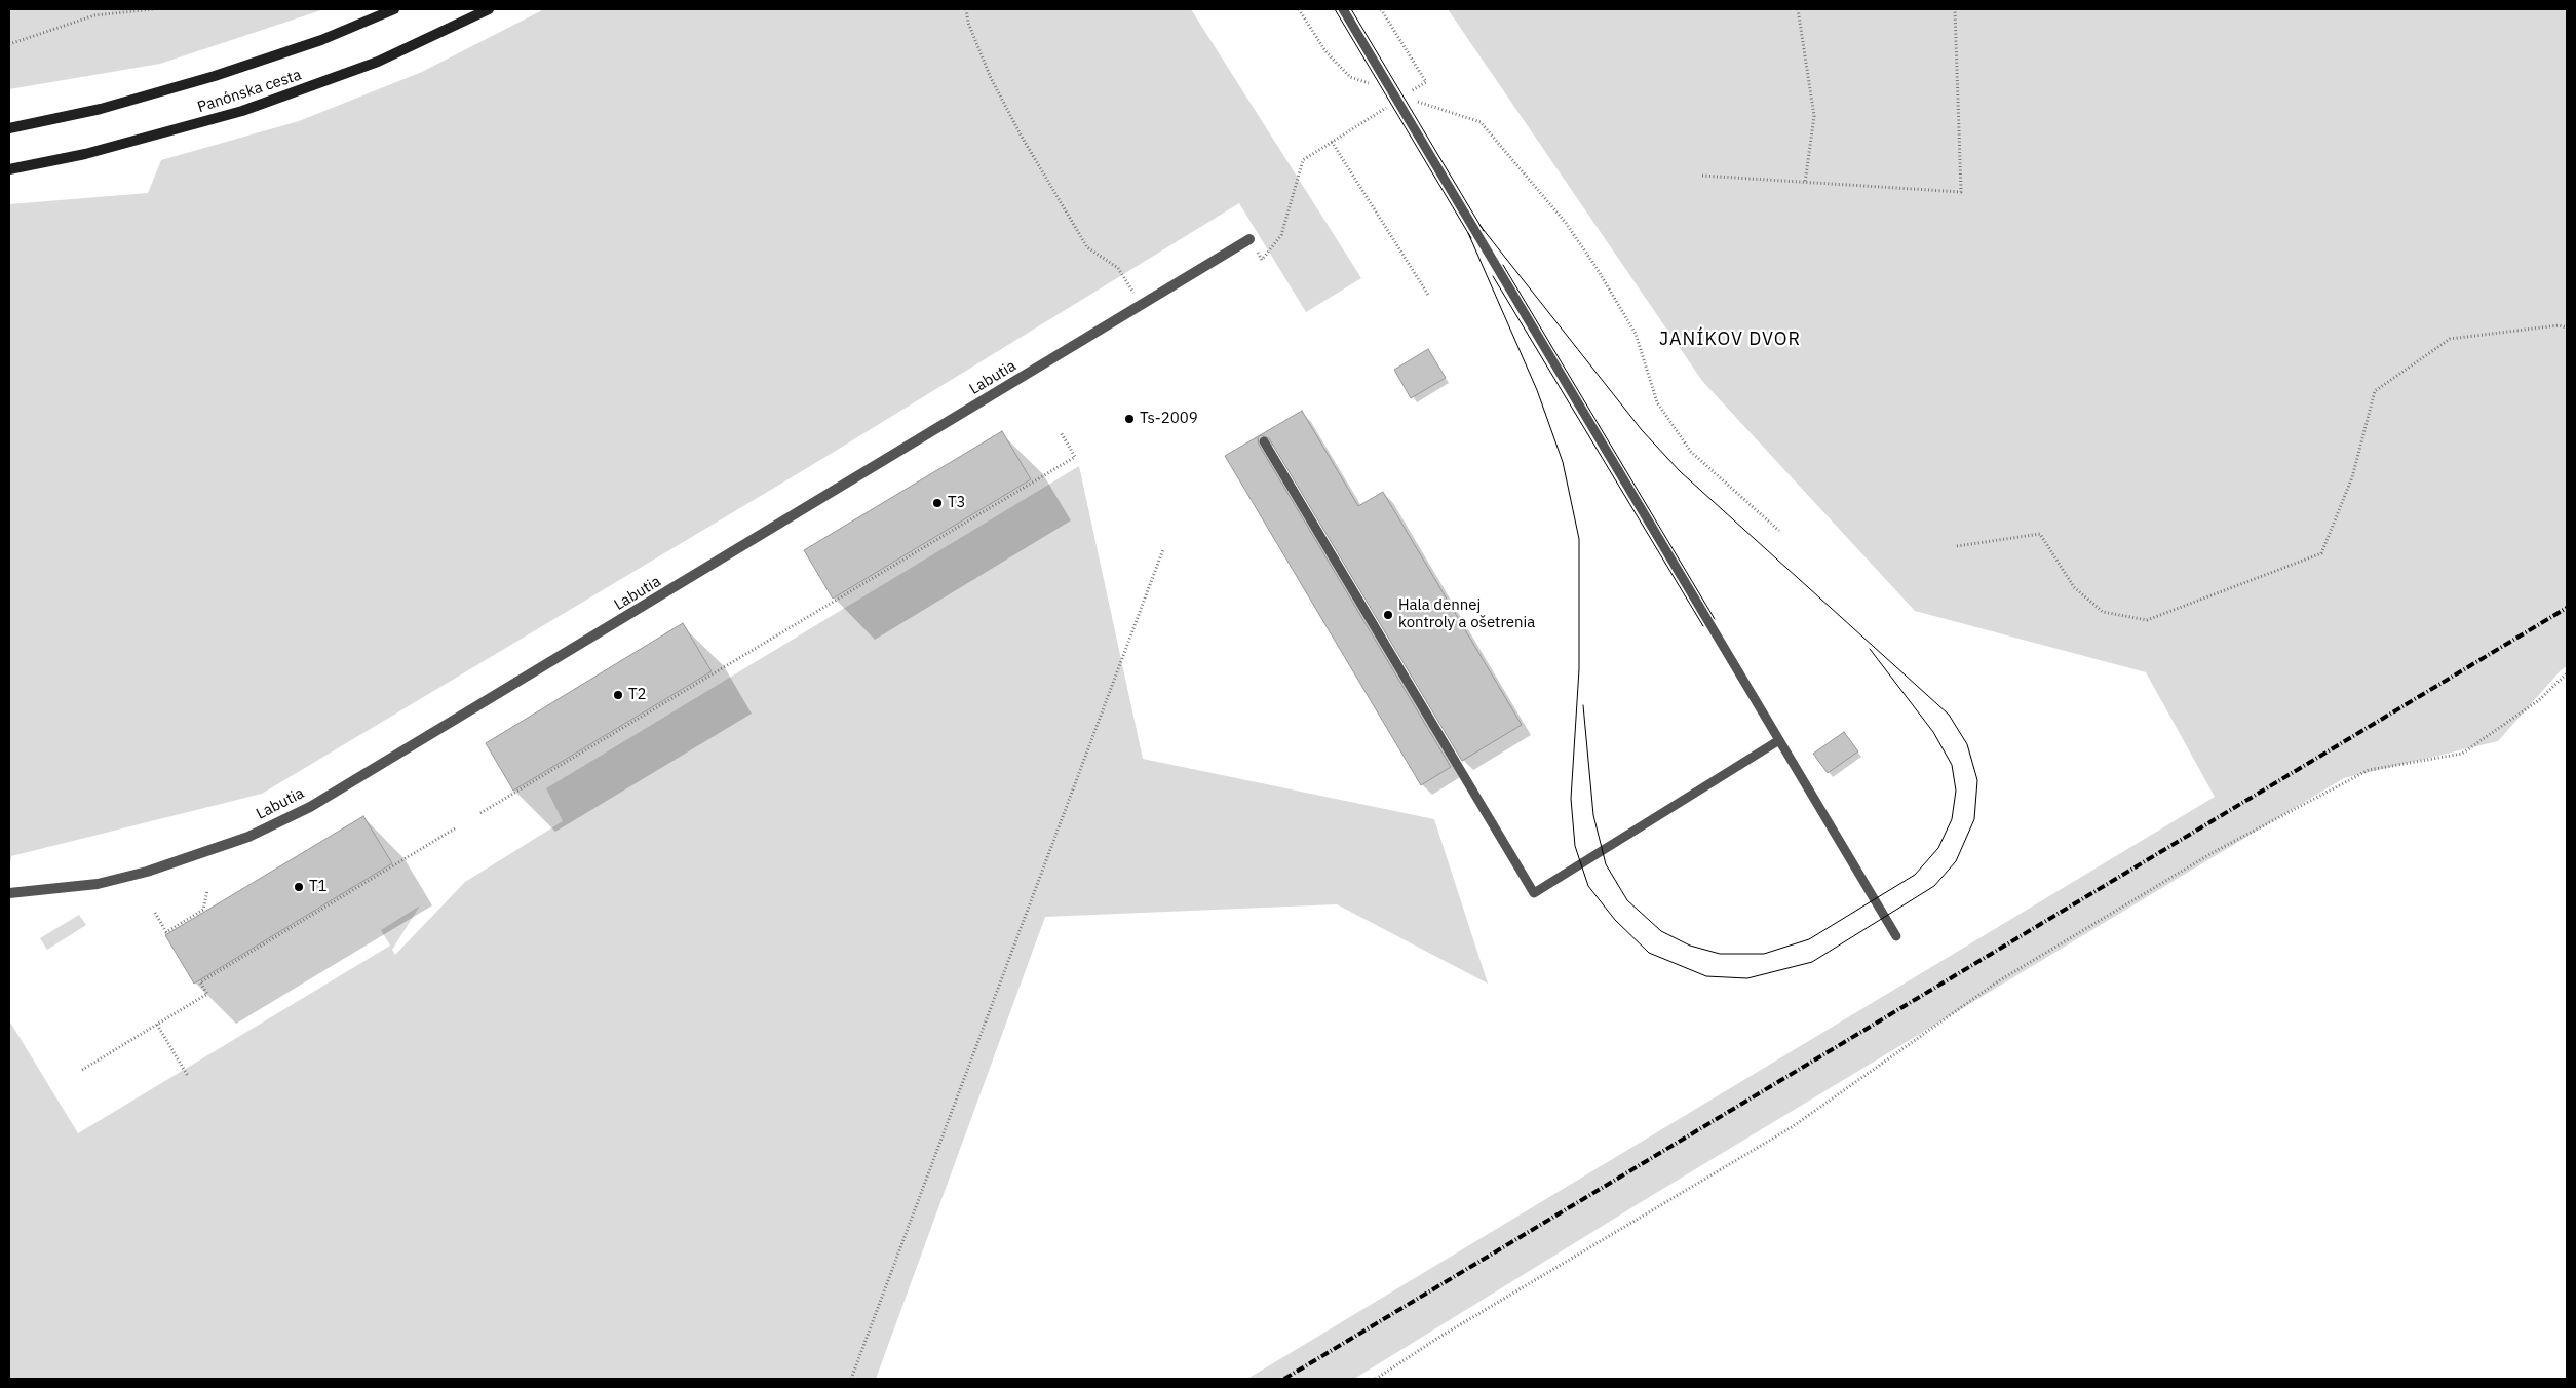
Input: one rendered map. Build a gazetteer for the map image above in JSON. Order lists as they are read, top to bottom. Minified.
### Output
{"streets":{"main road":["Panónska cesta"],"street":["Labutia"]},"districts":["JANÍKOV DVOR"],"places":["Ts-2009","T3","Hala dennej kontroly a ošetrenia","T2","T1"]}
